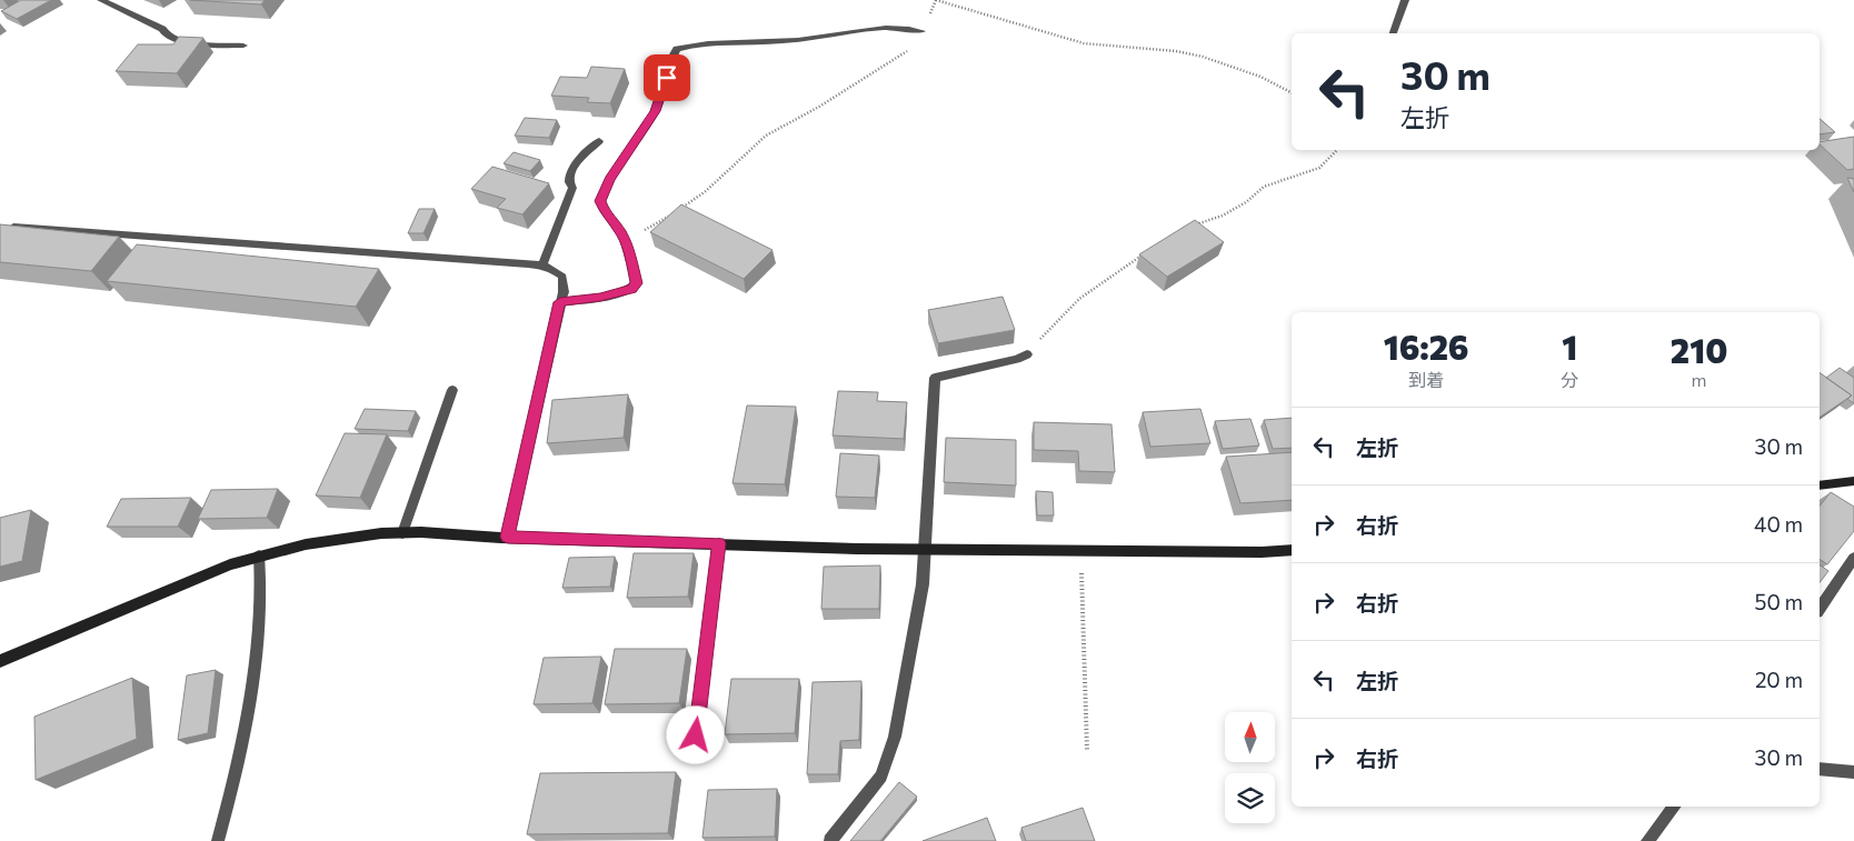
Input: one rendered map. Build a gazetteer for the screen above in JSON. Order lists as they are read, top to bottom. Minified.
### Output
{"north":"top","page":{"turn":["30 m","左折"],"eta":["16:26","到着","1","分","210","m"],"list":[{"name":"左折","value":"30 m"},{"name":"右折","value":"40 m"},{"name":"右折","value":"50 m"},{"name":"左折","value":"20 m"},{"name":"右折","value":"30 m"}]}}
